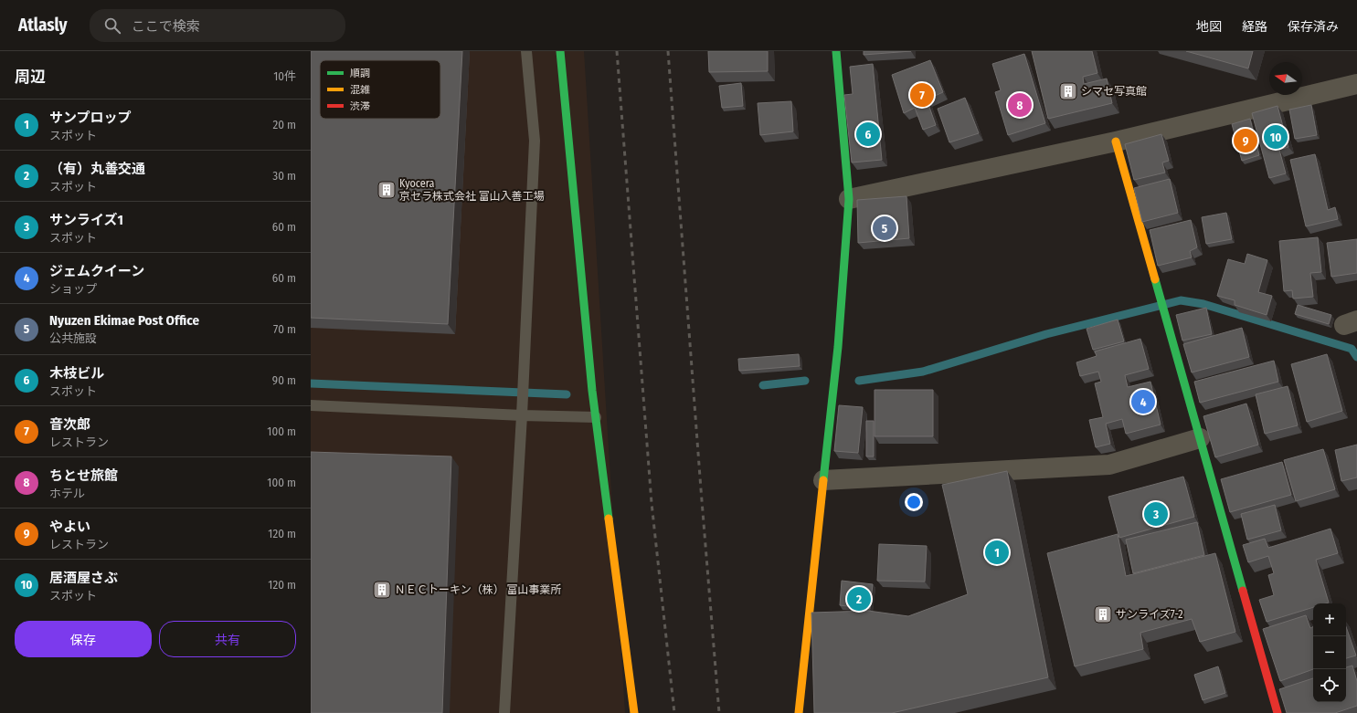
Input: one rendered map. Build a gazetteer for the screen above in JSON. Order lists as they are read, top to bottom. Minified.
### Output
{"places":{"building":["シマセ写真館","Kyocera 京セラ株式会社 富山入善工場","ＮＥＣトーキン（株） 富山事業所","サンライズ7-2"]},"legend":["順調","混雑","渋滞"],"north":"left","page":{"header":"Atlasly","search":"ここで検索","nav":["地図","経路","保存済み"],"heading":["周辺","10件"],"pins":["7","8","6","10","9","5","4","3","1","2"],"list":[{"mark":"1","name":"サンプロップ","note":"スポット","value":"20 m"},{"mark":"2","name":"（有）丸善交通","note":"スポット","value":"30 m"},{"mark":"3","name":"サンライズ1","note":"スポット","value":"60 m"},{"mark":"4","name":"ジェムクイーン","note":"ショップ","value":"60 m"},{"mark":"5","name":"Nyuzen Ekimae Post Office","note":"公共施設","value":"70 m"},{"mark":"6","name":"木枝ビル","note":"スポット","value":"90 m"},{"mark":"7","name":"音次郎","note":"レストラン","value":"100 m"},{"mark":"8","name":"ちとせ旅館","note":"ホテル","value":"100 m"},{"mark":"9","name":"やよい","note":"レストラン","value":"120 m"},{"mark":"10","name":"居酒屋さぶ","note":"スポット","value":"120 m"}],"map_buttons":["+","−"],"buttons":["保存","共有"]}}
